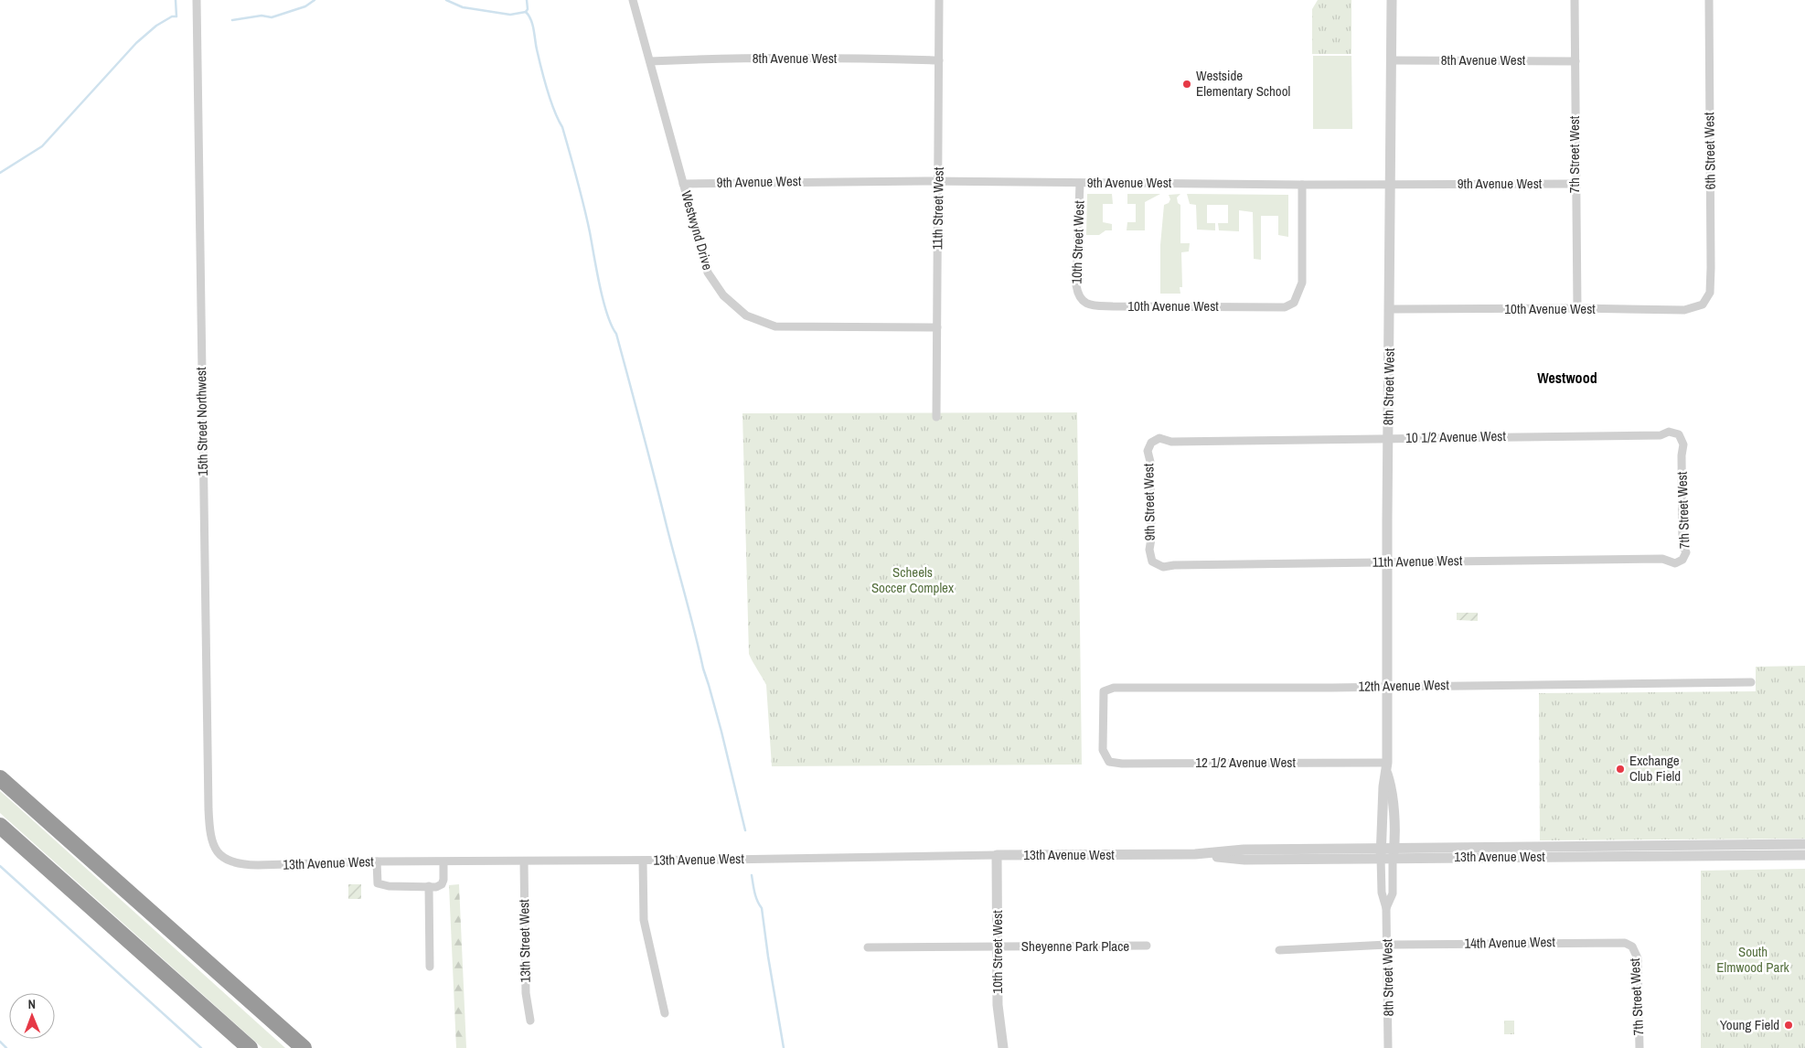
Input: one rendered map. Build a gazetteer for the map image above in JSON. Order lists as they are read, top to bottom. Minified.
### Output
{"streets":{"street":["8th Avenue West","6th Street West","7th Street West","9th Avenue West","11th Street West","Westwynd Drive","10th Street West","10th Avenue West","8th Street West","15th Street Northwest","10 1/2 Avenue West","9th Street West","11th Avenue West","12th Avenue West","12 1/2 Avenue West","13th Avenue West","13th Street West","14th Avenue West","Sheyenne Park Place"]},"crossings":[["8th Avenue West","7th Street West"],["8th Avenue West","11th Street West"],["8th Avenue West","Westwynd Drive"],["8th Avenue West","8th Street West"],["6th Street West","10th Avenue West"],["7th Street West","9th Avenue West"],["7th Street West","10th Avenue West"],["7th Street West","10 1/2 Avenue West"],["7th Street West","11th Avenue West"],["7th Street West","14th Avenue West"],["9th Avenue West","11th Street West"],["9th Avenue West","Westwynd Drive"],["9th Avenue West","10th Street West"],["9th Avenue West","10th Avenue West"],["9th Avenue West","8th Street West"],["11th Street West","Westwynd Drive"],["10th Street West","10th Avenue West"],["10th Street West","13th Avenue West"],["10th Street West","Sheyenne Park Place"],["10th Avenue West","8th Street West"],["8th Street West","10 1/2 Avenue West"],["8th Street West","11th Avenue West"],["8th Street West","12th Avenue West"],["8th Street West","12 1/2 Avenue West"],["8th Street West","13th Avenue West"],["8th Street West","14th Avenue West"],["15th Street Northwest","13th Avenue West"],["10 1/2 Avenue West","9th Street West"],["9th Street West","11th Avenue West"],["12th Avenue West","12 1/2 Avenue West"],["13th Avenue West","13th Street West"]],"districts":["Westwood"],"parks":["Scheels Soccer Complex","South Elmwood Park"],"places":["Westside Elementary School","Exchange Club Field","Young Field"],"north":"top"}
